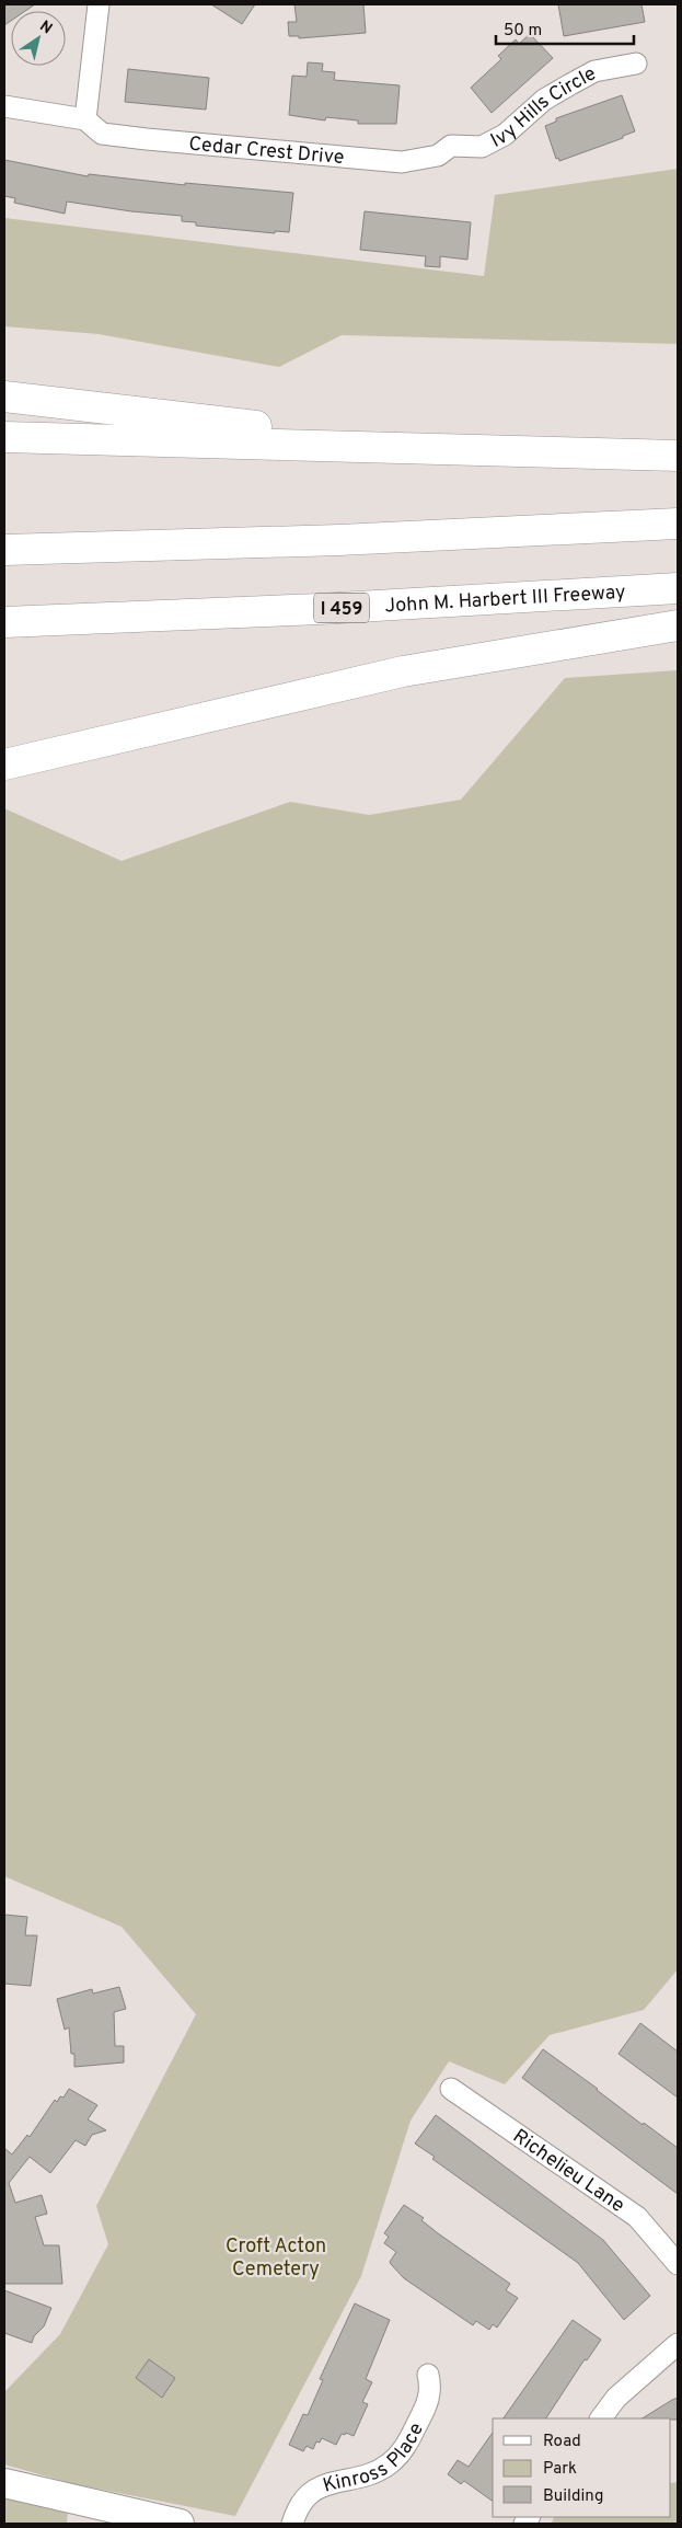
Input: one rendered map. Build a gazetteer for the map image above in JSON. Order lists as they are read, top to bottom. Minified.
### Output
{"streets":{"highway":["John M. Harbert III Freeway","I 459"],"street":["Ivy Hills Circle","Cedar Crest Drive","Richelieu Lane","Kinross Place"]},"crossings":[["Ivy Hills Circle","Cedar Crest Drive"]],"parks":["Croft Acton Cemetery"],"legend":["Road","Park","Building"],"scale_bar":"50 m","north":"top right"}
